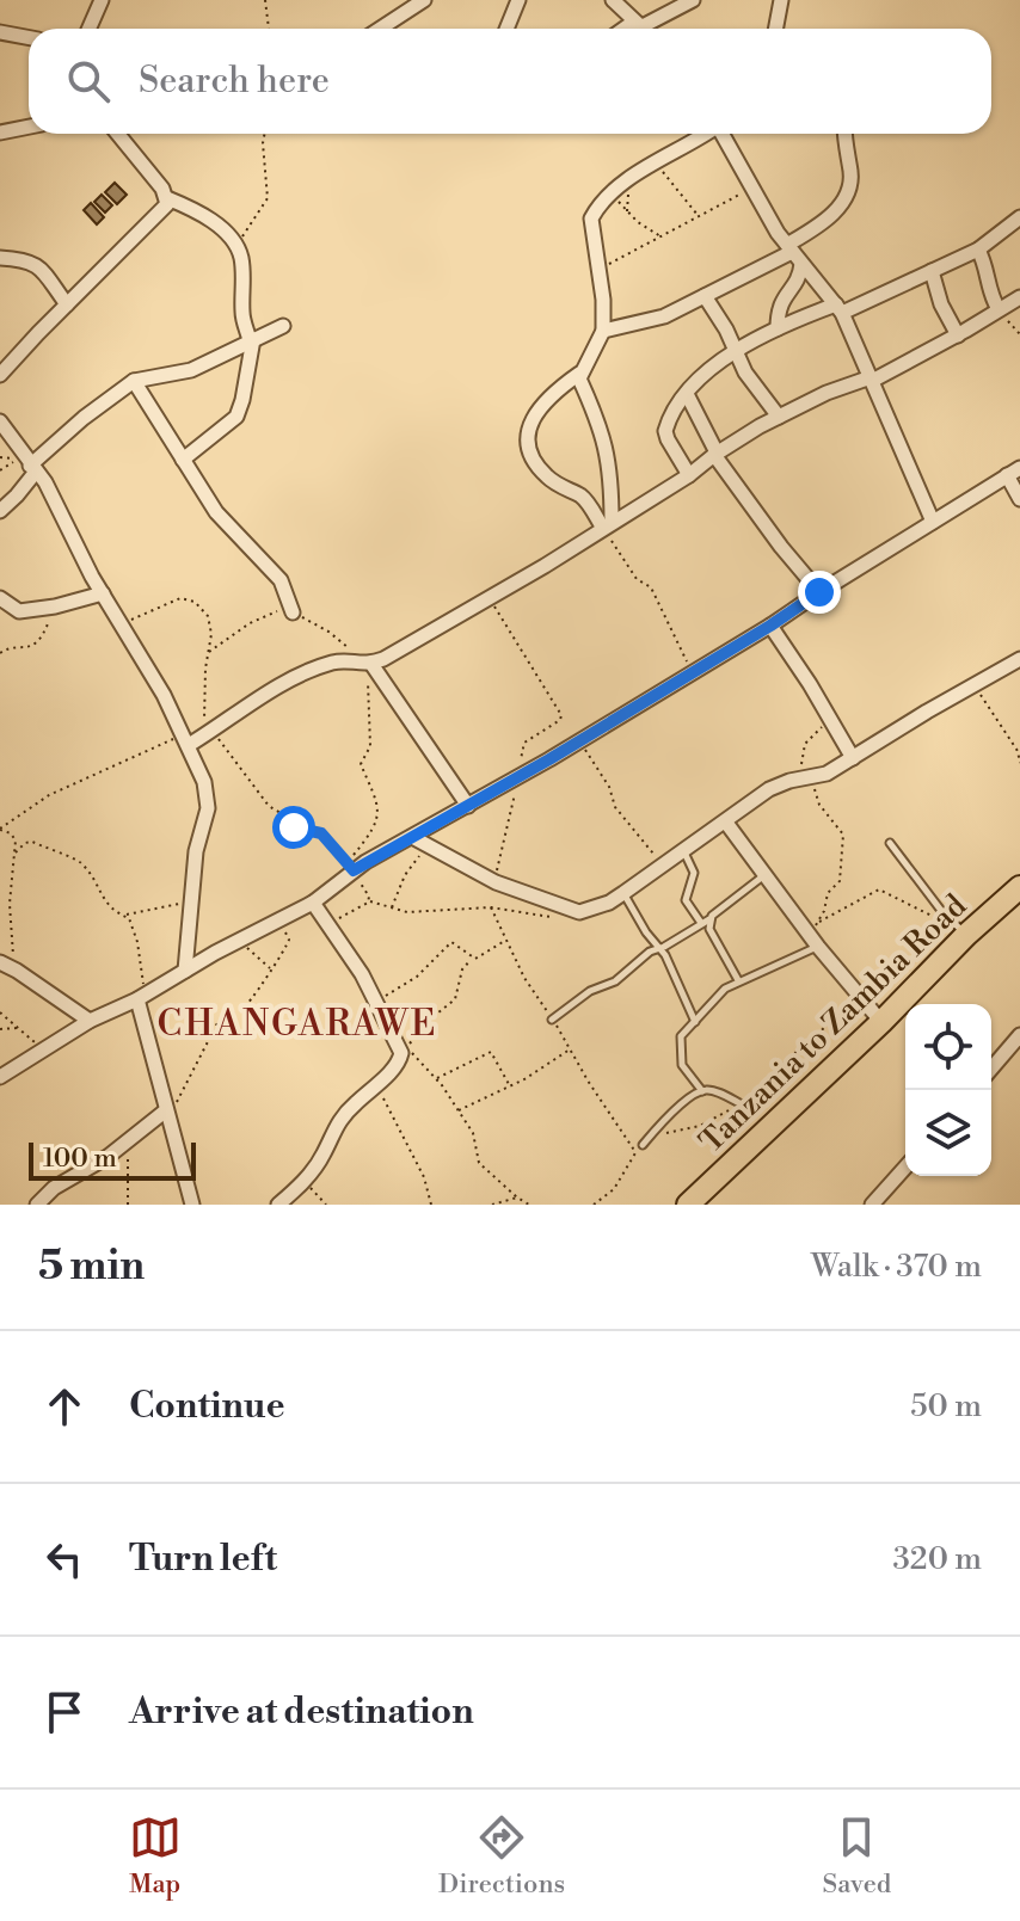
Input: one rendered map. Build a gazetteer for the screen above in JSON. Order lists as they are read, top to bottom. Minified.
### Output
{"streets":{"highway":["Tanzania to Zambia Road"]},"districts":["CHANGARAWE"],"scale_bar":"100 m","page":{"search":"Search here","scale":"100 m","heading":["5 min","Walk · 370 m"],"list":[["Continue","50 m"],["Turn left","320 m"],"Arrive at destination"],"nav":["Map","Directions","Saved"]}}
